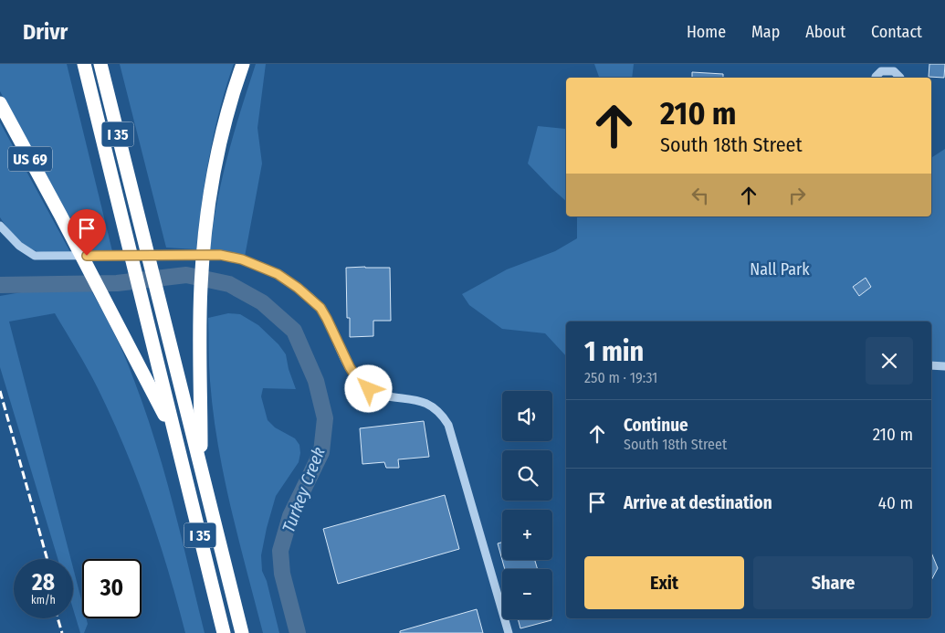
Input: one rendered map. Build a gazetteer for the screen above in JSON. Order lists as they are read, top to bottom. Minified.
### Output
{"streets":{"highway":["I 35","US 69"]},"crossings":[["I 35","US 69"]],"water":["Turkey Creek"],"parks":["Nall Park"],"page":{"header":"Drivr","nav":["Home","Map","About","Contact"],"turn":["210 m","South 18th Street"],"heading":["1 min","250 m · 19:31"],"map_buttons":["+","−"],"list":[{"name":"Continue","note":"South 18th Street","value":"210 m"},{"name":"Arrive at destination","value":"40 m"}],"buttons":["Exit","Share"],"speed":"28 km/h","limit":"30"}}
